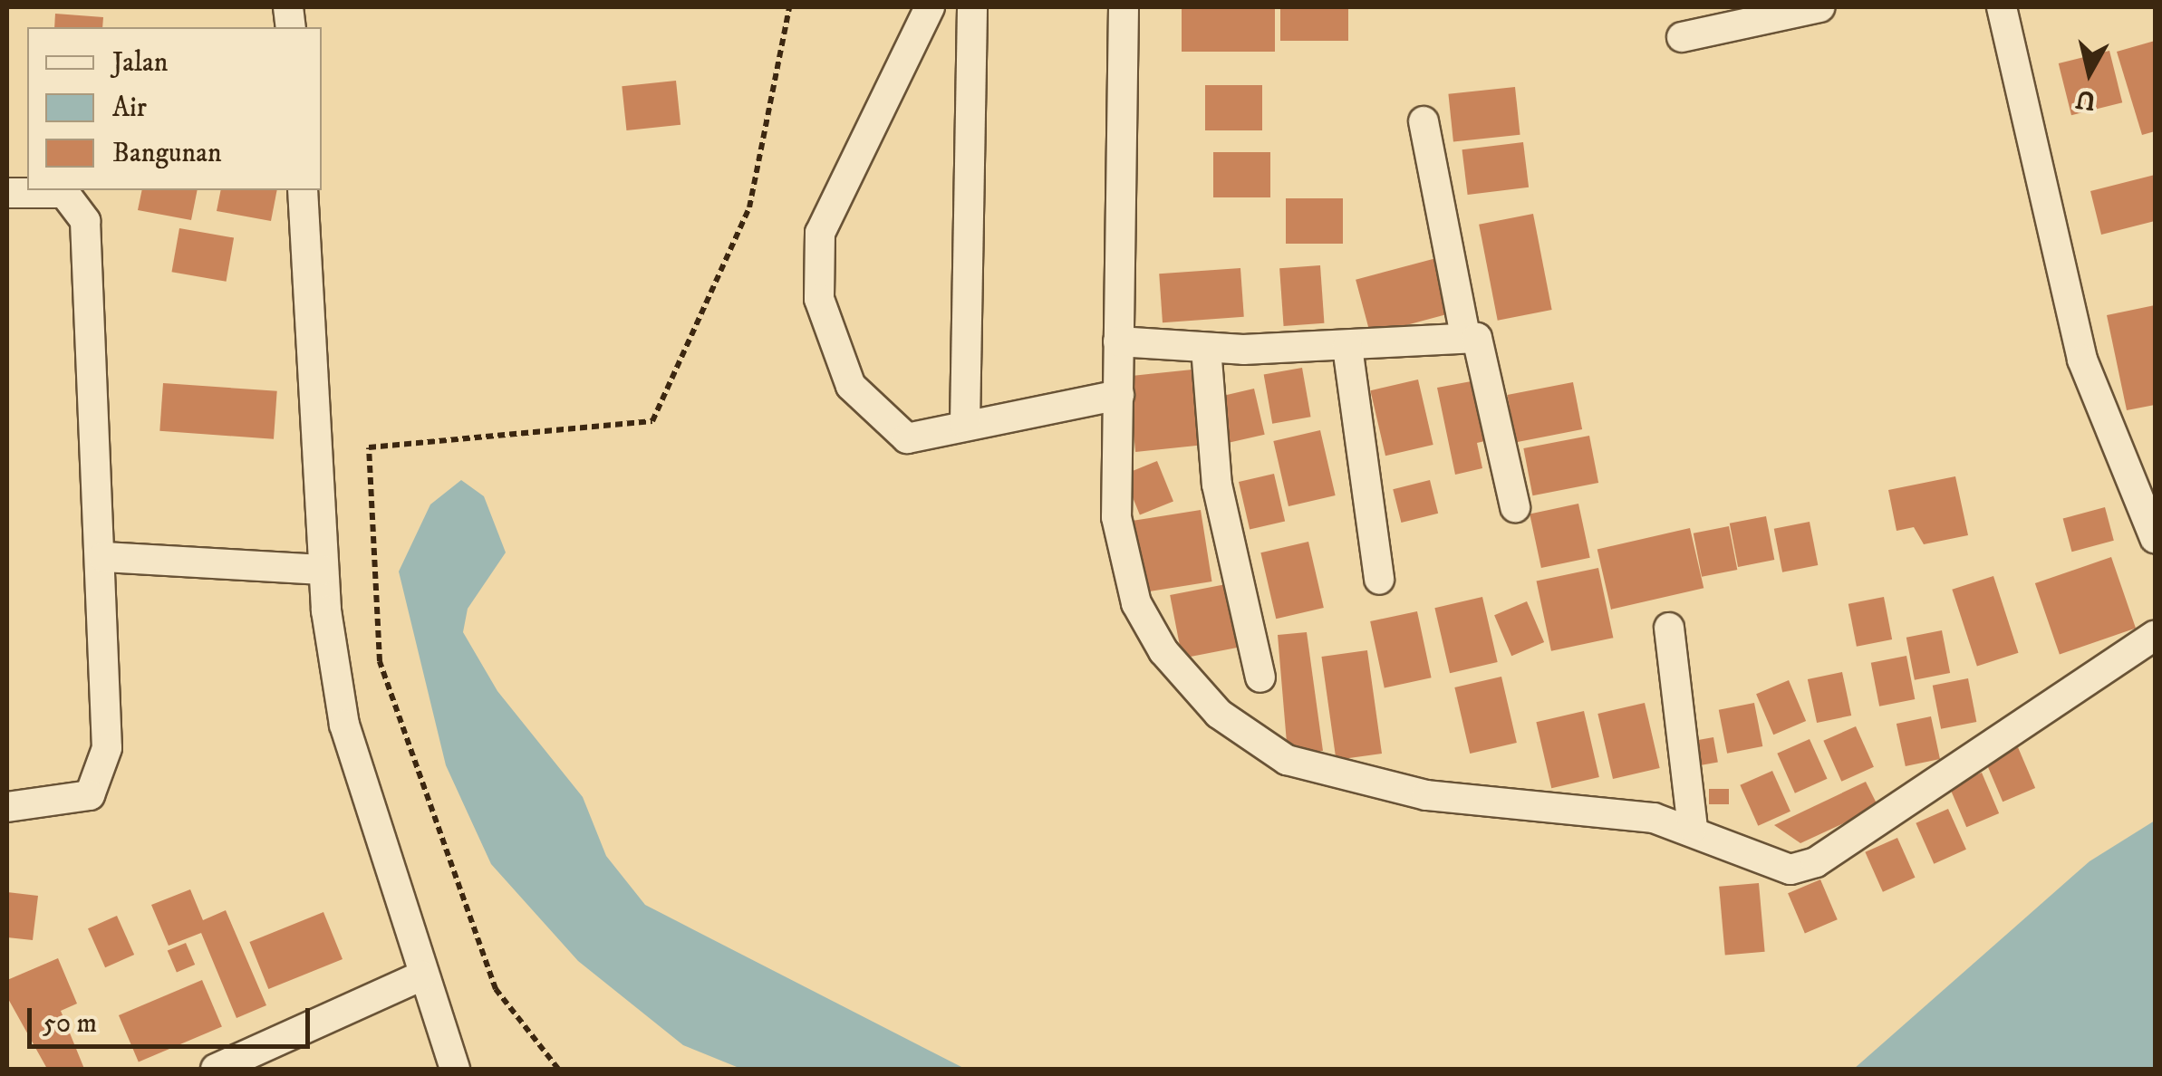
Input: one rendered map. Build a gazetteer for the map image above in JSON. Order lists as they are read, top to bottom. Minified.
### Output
{"legend":["Jalan","Air","Bangunan"],"scale_bar":"50 m","north":"bottom"}
